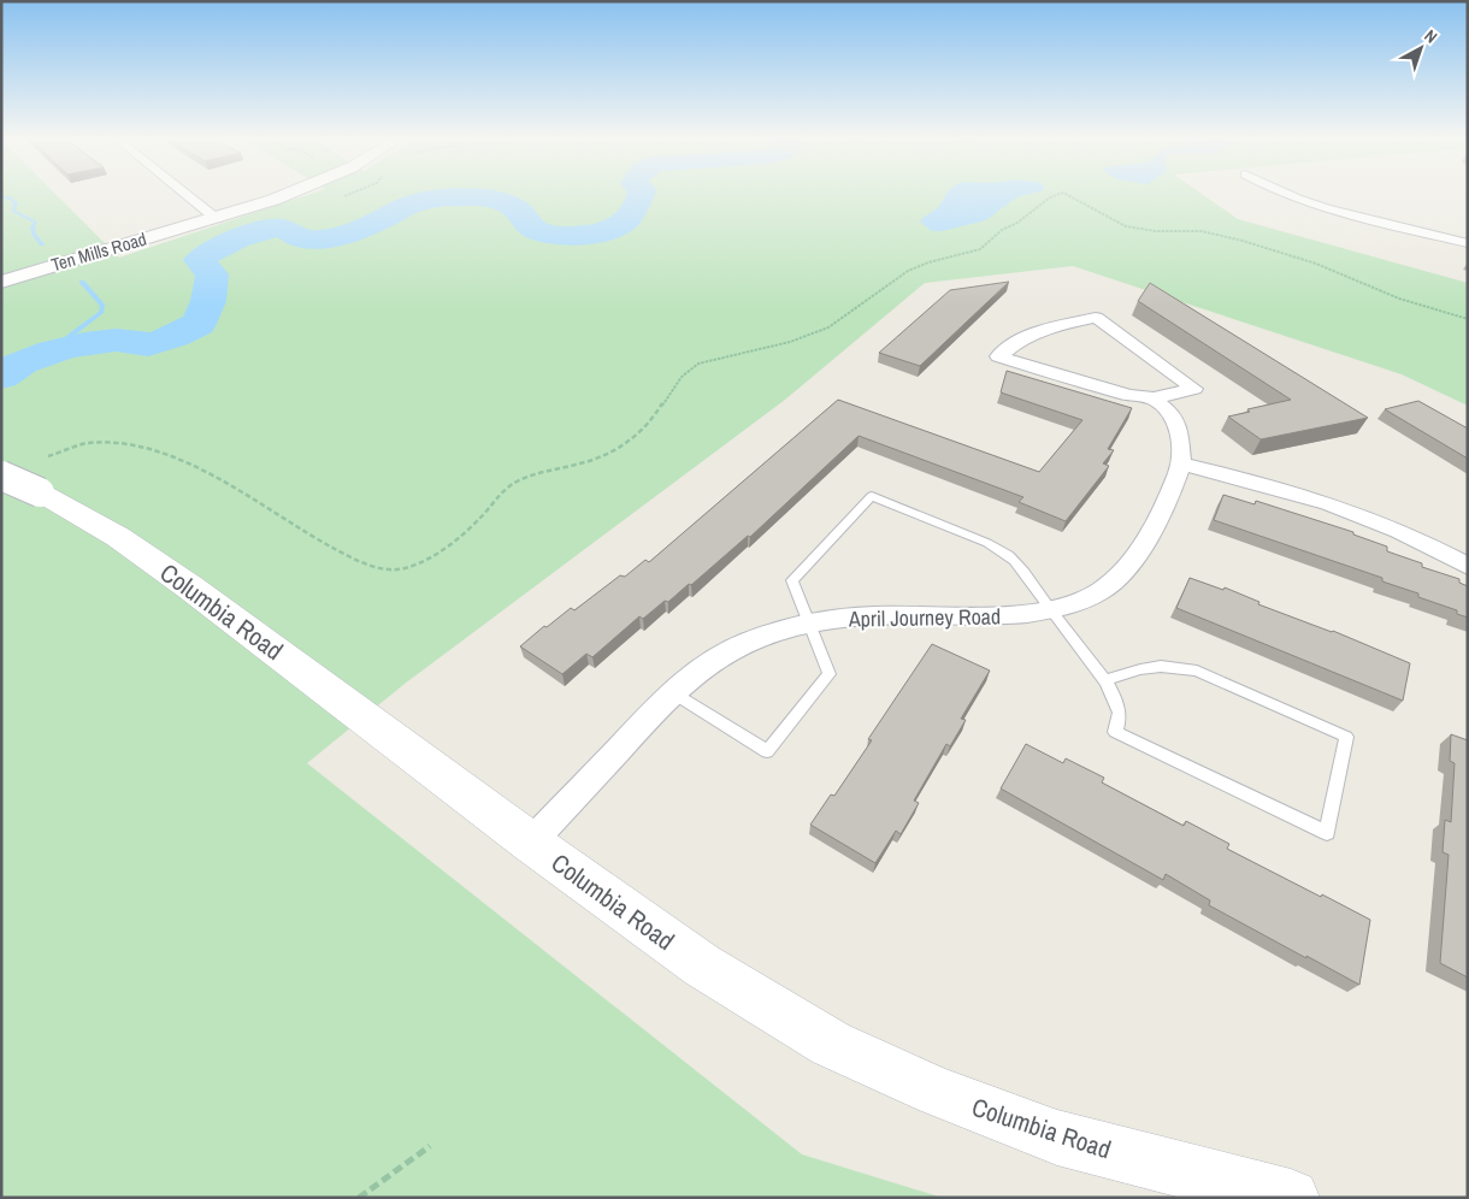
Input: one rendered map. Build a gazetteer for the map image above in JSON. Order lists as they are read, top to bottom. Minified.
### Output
{"streets":{"main road":["Columbia Road"],"street":["Ten Mills Road","April Journey Road"]},"crossings":[["Columbia Road","April Journey Road"]],"north":"top right"}
